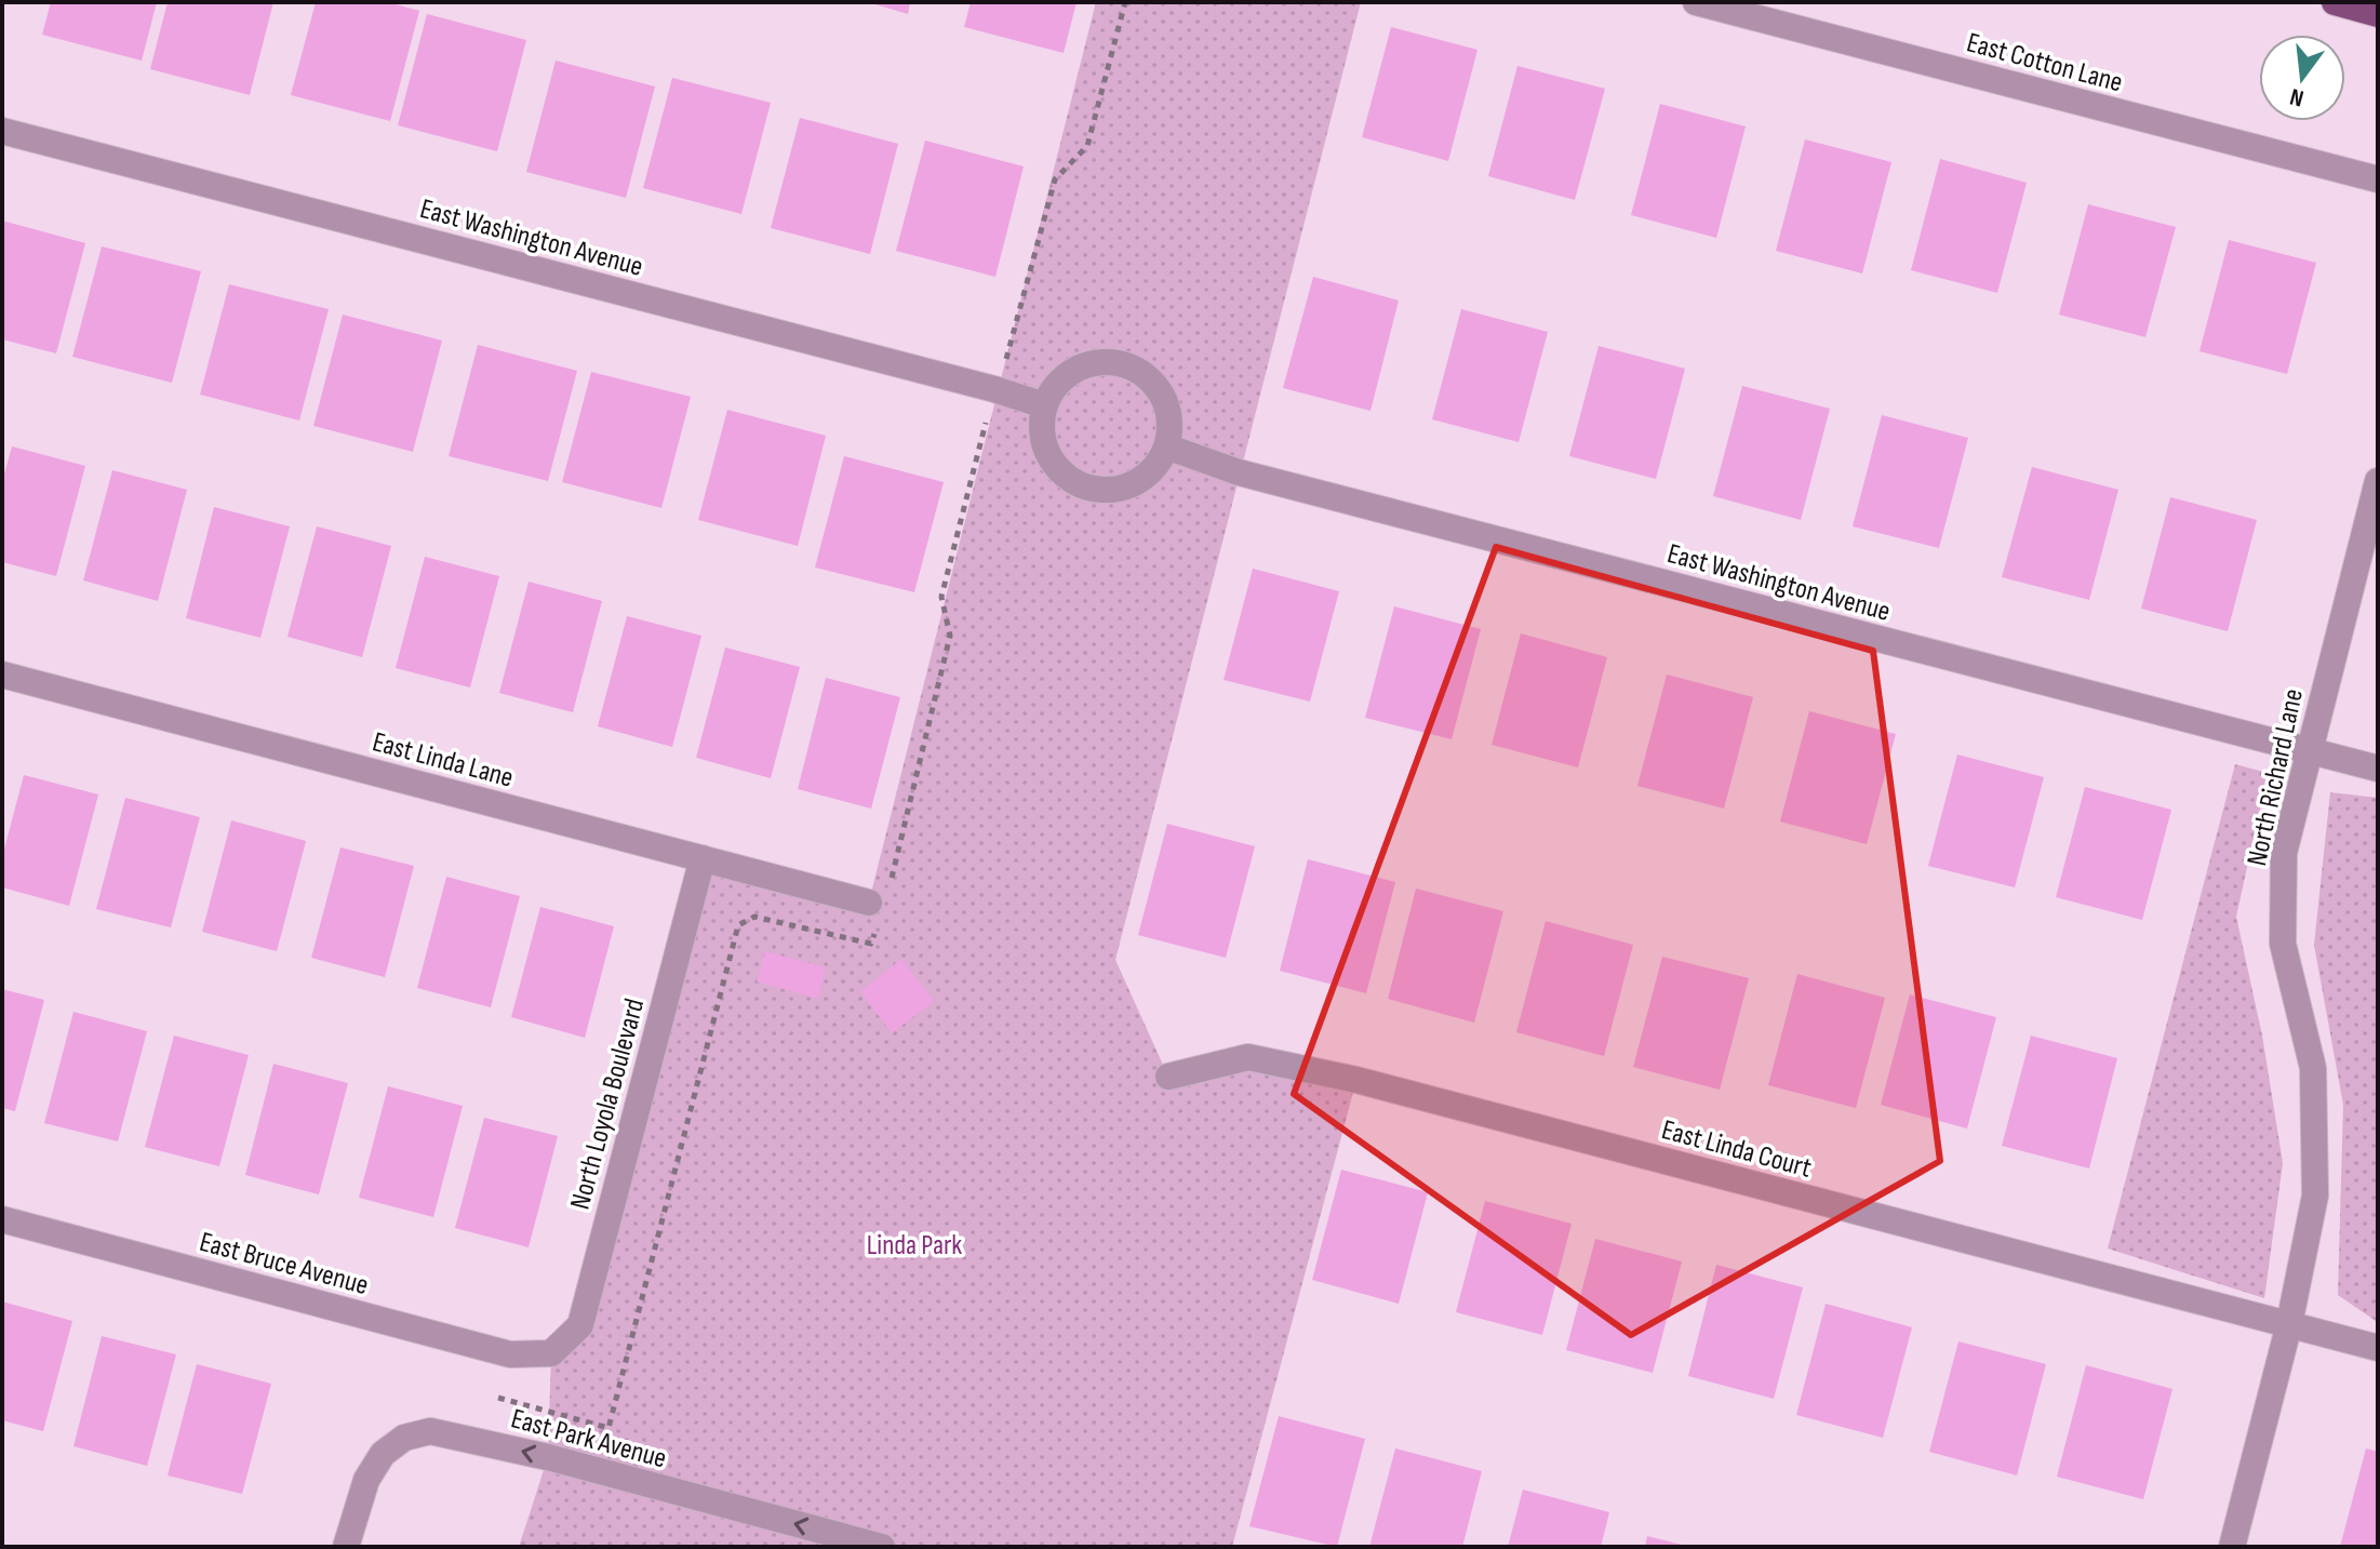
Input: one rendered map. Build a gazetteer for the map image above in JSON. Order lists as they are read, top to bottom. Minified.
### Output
{"streets":{"street":["East Cotton Lane","East Washington Avenue","East Linda Lane","North Richard Lane","North Loyola Boulevard","East Linda Court","East Bruce Avenue","East Park Avenue"]},"crossings":[["East Washington Avenue","North Richard Lane"],["East Linda Lane","North Loyola Boulevard"],["North Richard Lane","East Linda Court"],["North Loyola Boulevard","East Bruce Avenue"]],"one_way":["East Park Avenue"],"parks":["Linda Park"],"north":"bottom"}
